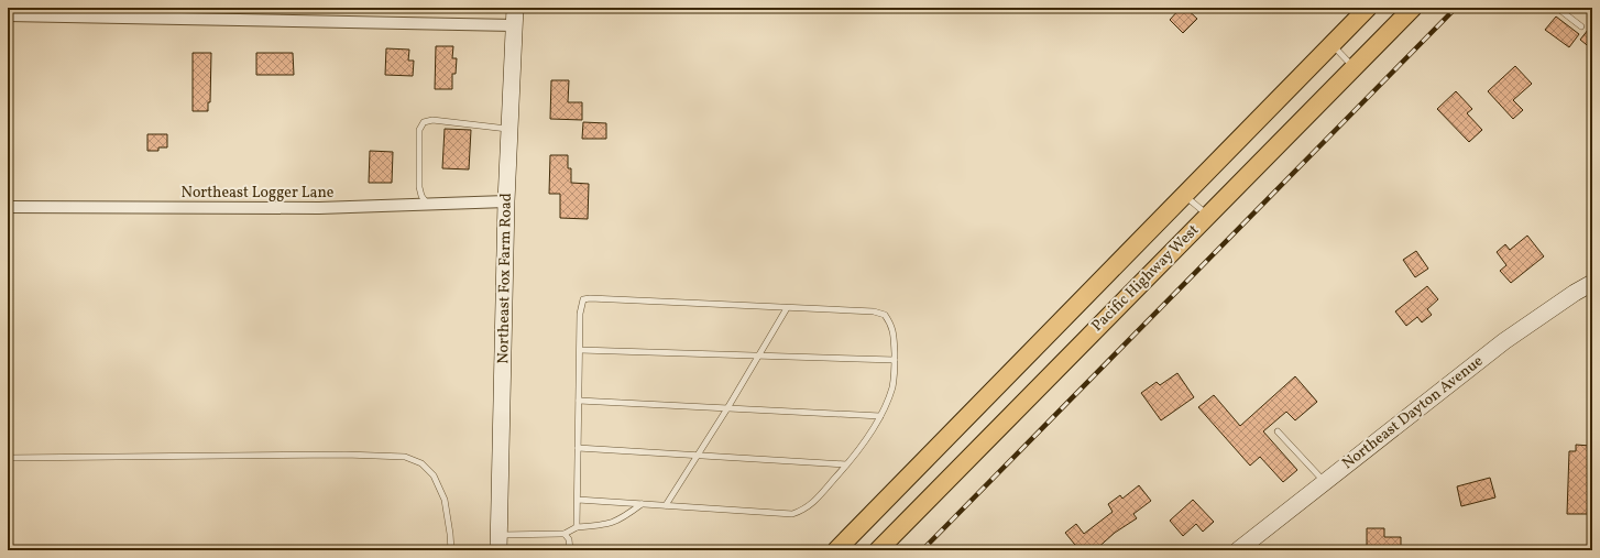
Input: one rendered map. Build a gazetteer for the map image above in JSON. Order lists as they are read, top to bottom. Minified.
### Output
{"streets":{"main road":["Pacific Highway West"],"street":["Northeast Logger Lane","Northeast Fox Farm Road","Northeast Dayton Avenue"]},"crossings":[["Northeast Logger Lane","Northeast Fox Farm Road"]]}
